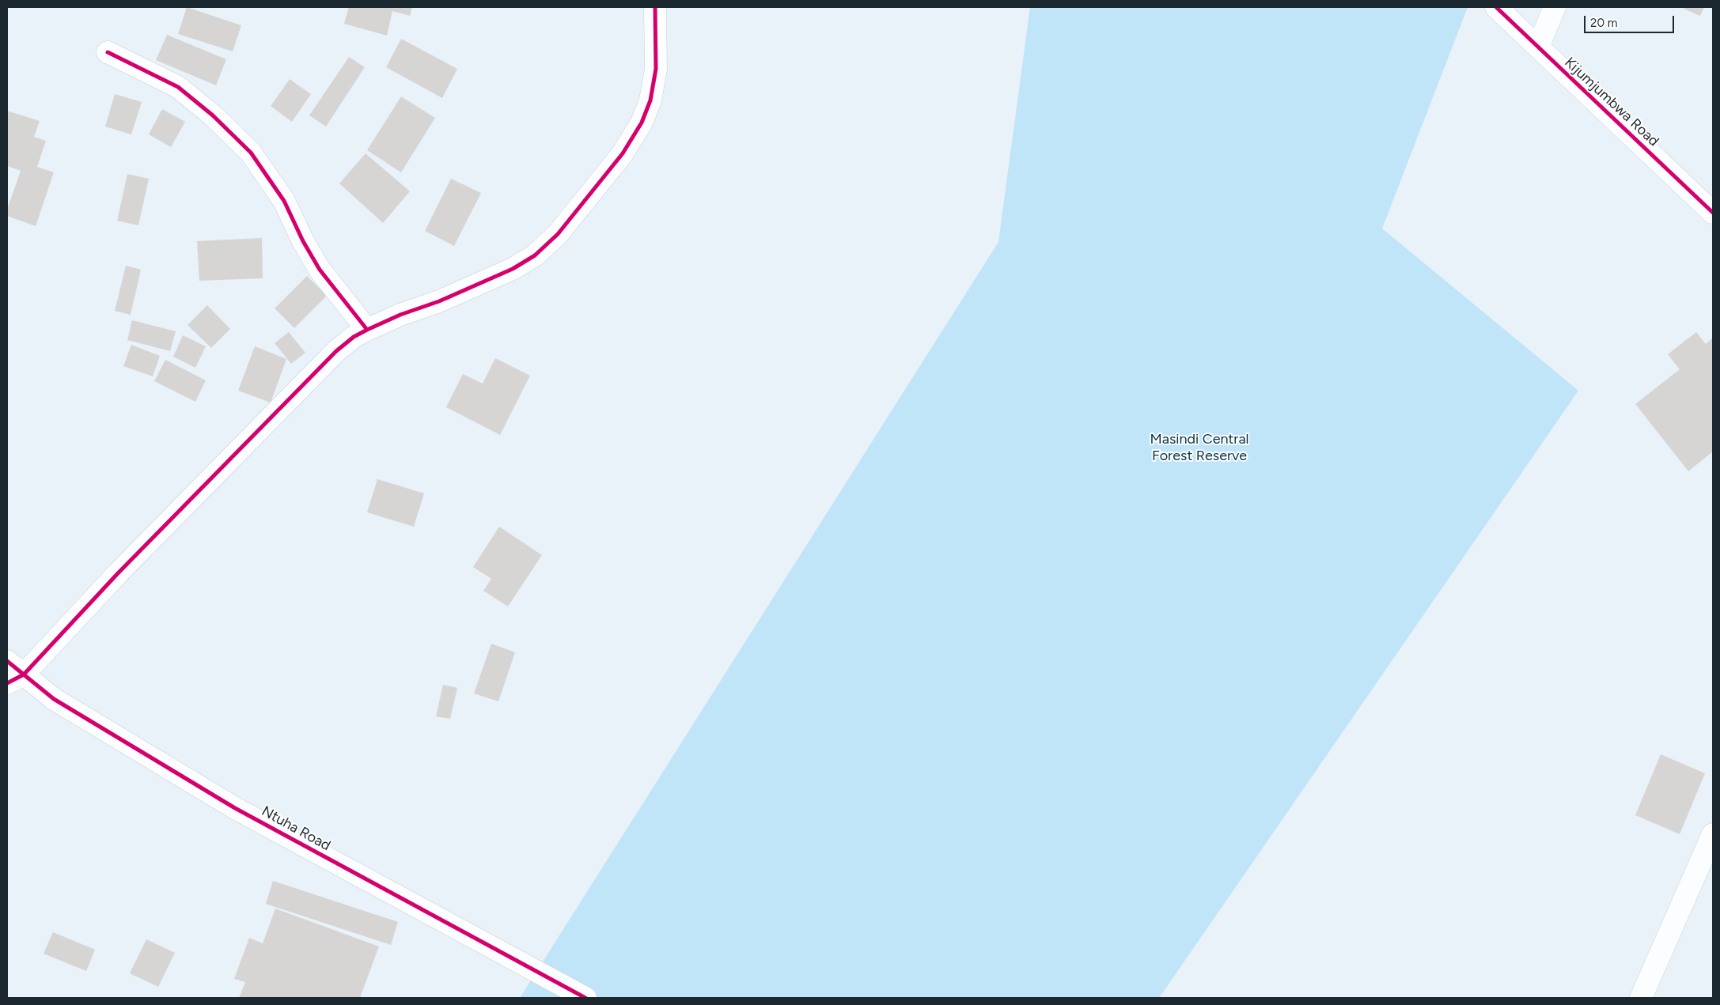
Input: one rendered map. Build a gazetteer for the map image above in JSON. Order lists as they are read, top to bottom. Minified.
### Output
{"streets":{"street":["Kijumjumbwa Road","Ntuha Road"]},"parks":["Masindi Central Forest Reserve"],"scale_bar":"20 m"}
